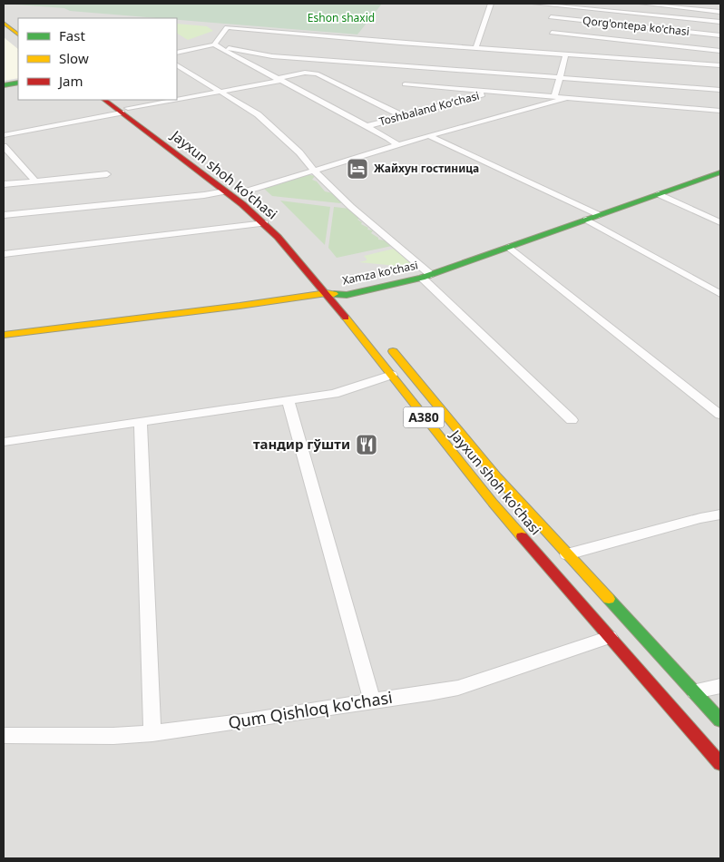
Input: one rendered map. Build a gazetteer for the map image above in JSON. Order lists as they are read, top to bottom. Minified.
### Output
{"streets":{"main road":["Jayxun shoh ko'chasi","Xamza ko'chasi","A380"],"street":["Qorg'ontepa ko'chasi","Toshbaland Koʻchasi","Qum Qishloq ko'chasi"]},"crossings":[["Jayxun shoh ko'chasi","Xamza ko'chasi"],["Jayxun shoh ko'chasi","Qum Qishloq ko'chasi"]],"parks":["Eshon shaxid"],"places":{"hotel":["Жайхун гостиница"],"restaurant":["тандир гўшти"]},"legend":["Fast","Slow","Jam"]}
